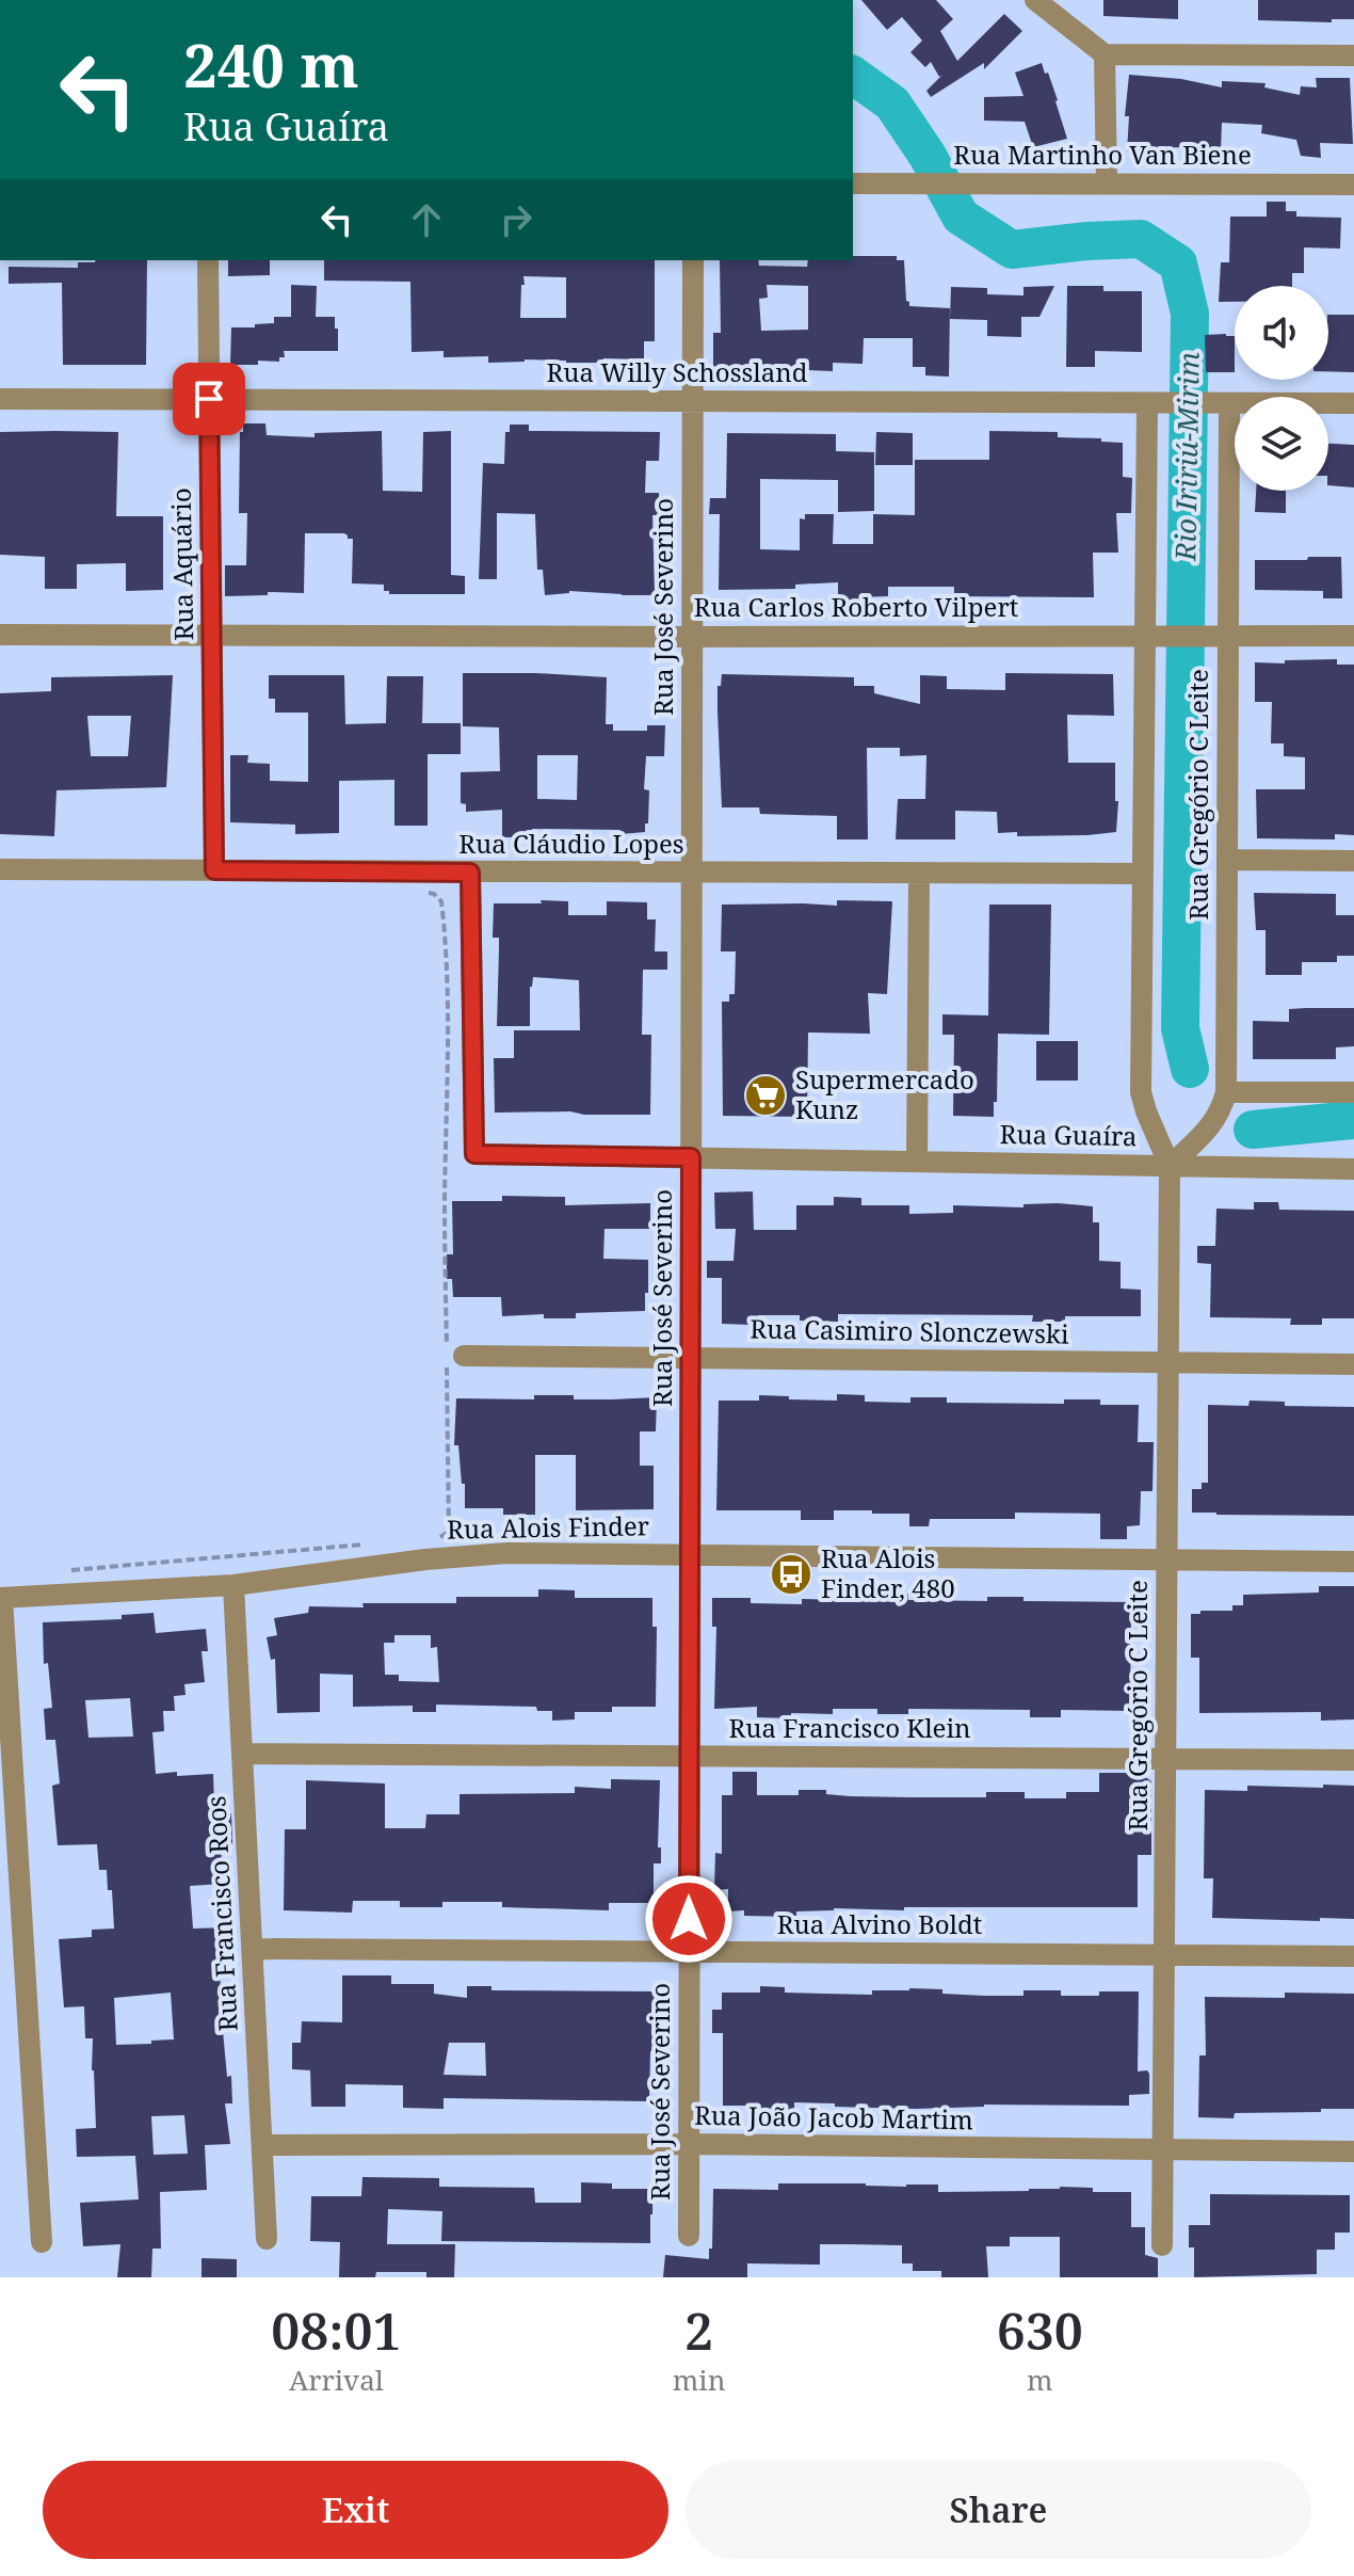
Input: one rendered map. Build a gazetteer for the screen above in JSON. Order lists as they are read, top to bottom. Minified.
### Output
{"streets":{"street":["Rua Martinho Van Biene","Rua Willy Schossland","Rua Aquário","Rua José Severino","Rua Carlos Roberto Vilpert","Rua Gregório C Leite","Rua Cláudio Lopes","Rua Guaíra","Rua Casimiro Slonczewski","Rua Alois Finder","Rua Francisco Klein","Rua Francisco Roos","Rua Alvino Boldt","Rua João Jacob Martim"]},"crossings":[["Rua Willy Schossland","Rua Aquário"],["Rua Willy Schossland","Rua José Severino"],["Rua Willy Schossland","Rua Gregório C Leite"],["Rua Aquário","Rua Carlos Roberto Vilpert"],["Rua Aquário","Rua Cláudio Lopes"],["Rua José Severino","Rua Carlos Roberto Vilpert"],["Rua José Severino","Rua Cláudio Lopes"],["Rua José Severino","Rua Guaíra"],["Rua José Severino","Rua Casimiro Slonczewski"],["Rua José Severino","Rua Alois Finder"],["Rua José Severino","Rua Francisco Klein"],["Rua José Severino","Rua Alvino Boldt"],["Rua José Severino","Rua João Jacob Martim"],["Rua Carlos Roberto Vilpert","Rua Gregório C Leite"],["Rua Gregório C Leite","Rua Cláudio Lopes"],["Rua Gregório C Leite","Rua Guaíra"],["Rua Gregório C Leite","Rua Casimiro Slonczewski"],["Rua Gregório C Leite","Rua Alois Finder"],["Rua Gregório C Leite","Rua Francisco Klein"],["Rua Gregório C Leite","Rua Alvino Boldt"],["Rua Gregório C Leite","Rua João Jacob Martim"],["Rua Cláudio Lopes","Rua Guaíra"],["Rua Alois Finder","Rua Francisco Roos"],["Rua Francisco Klein","Rua Francisco Roos"],["Rua Francisco Roos","Rua Alvino Boldt"],["Rua Francisco Roos","Rua João Jacob Martim"]],"water":["Rio Iririú-Mirim"],"places":{"supermarket":["Supermercado Kunz"],"bus stop":["Rua Alois Finder, 480"]},"page":{"turn":["240 m","Rua Guaíra"],"eta":["08:01","Arrival","2","min","630","m"],"buttons":["Exit","Share"]}}
